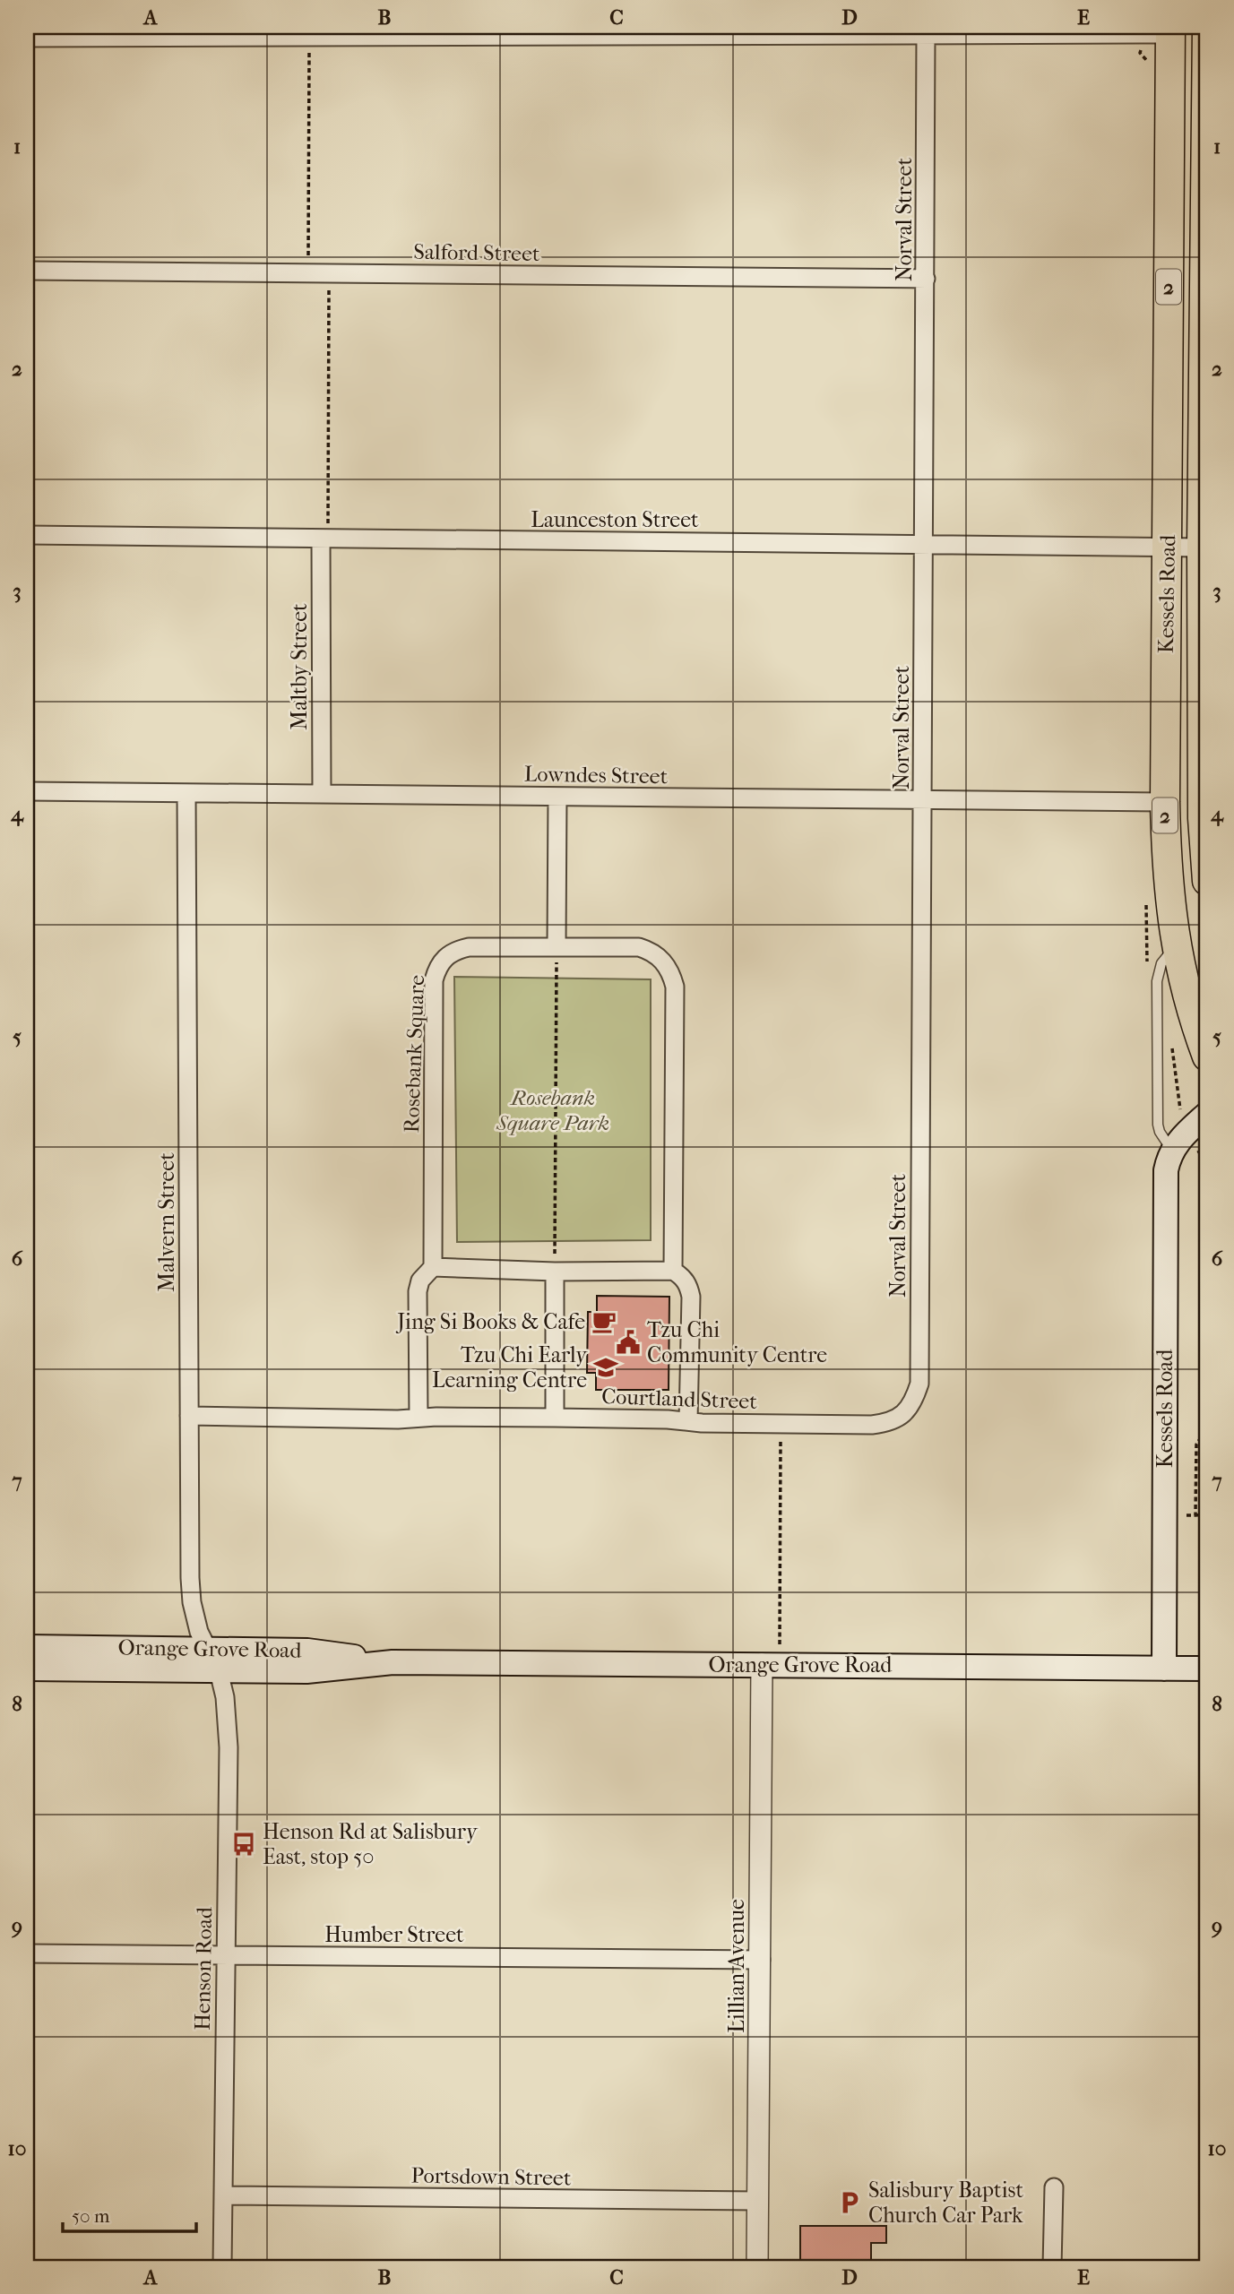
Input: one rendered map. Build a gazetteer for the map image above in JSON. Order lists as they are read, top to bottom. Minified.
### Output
{"streets":{"highway":["2","Kessels Road"],"main road":["Orange Grove Road"],"street":["Norval Street","Salford Street","Launceston Street","Maltby Street","Lowndes Street","Rosebank Square","Malvern Street","Courtland Street","Humber Street","Lillian Avenue","Henson Road","Portsdown Street"]},"crossings":[["Norval Street","Salford Street"],["Norval Street","Launceston Street"],["Norval Street","Lowndes Street"],["Norval Street","Courtland Street"],["2","Kessels Road"],["Launceston Street","Kessels Road"],["Launceston Street","Maltby Street"],["Kessels Road","Lowndes Street"],["Kessels Road","Orange Grove Road"],["Maltby Street","Lowndes Street"],["Lowndes Street","Malvern Street"],["Malvern Street","Courtland Street"],["Malvern Street","Orange Grove Road"],["Malvern Street","Henson Road"],["Orange Grove Road","Lillian Avenue"],["Orange Grove Road","Henson Road"],["Humber Street","Lillian Avenue"],["Humber Street","Henson Road"],["Lillian Avenue","Portsdown Street"],["Henson Road","Portsdown Street"]],"parks":["Rosebank Square Park"],"places":{"cafe":["Jing Si Books & Cafe"],"public building":["Tzu Chi Community Centre"],"school or university":["Tzu Chi Early Learning Centre"],"bus stop":["Henson Rd at Salisbury East, stop 50"],"parking":["Salisbury Baptist Church Car Park"]},"scale_bar":"50 m","grid":{"columns":["A","B","C","D","E"],"rows":["1","2","3","4","5","6","7","8","9","10"]}}
